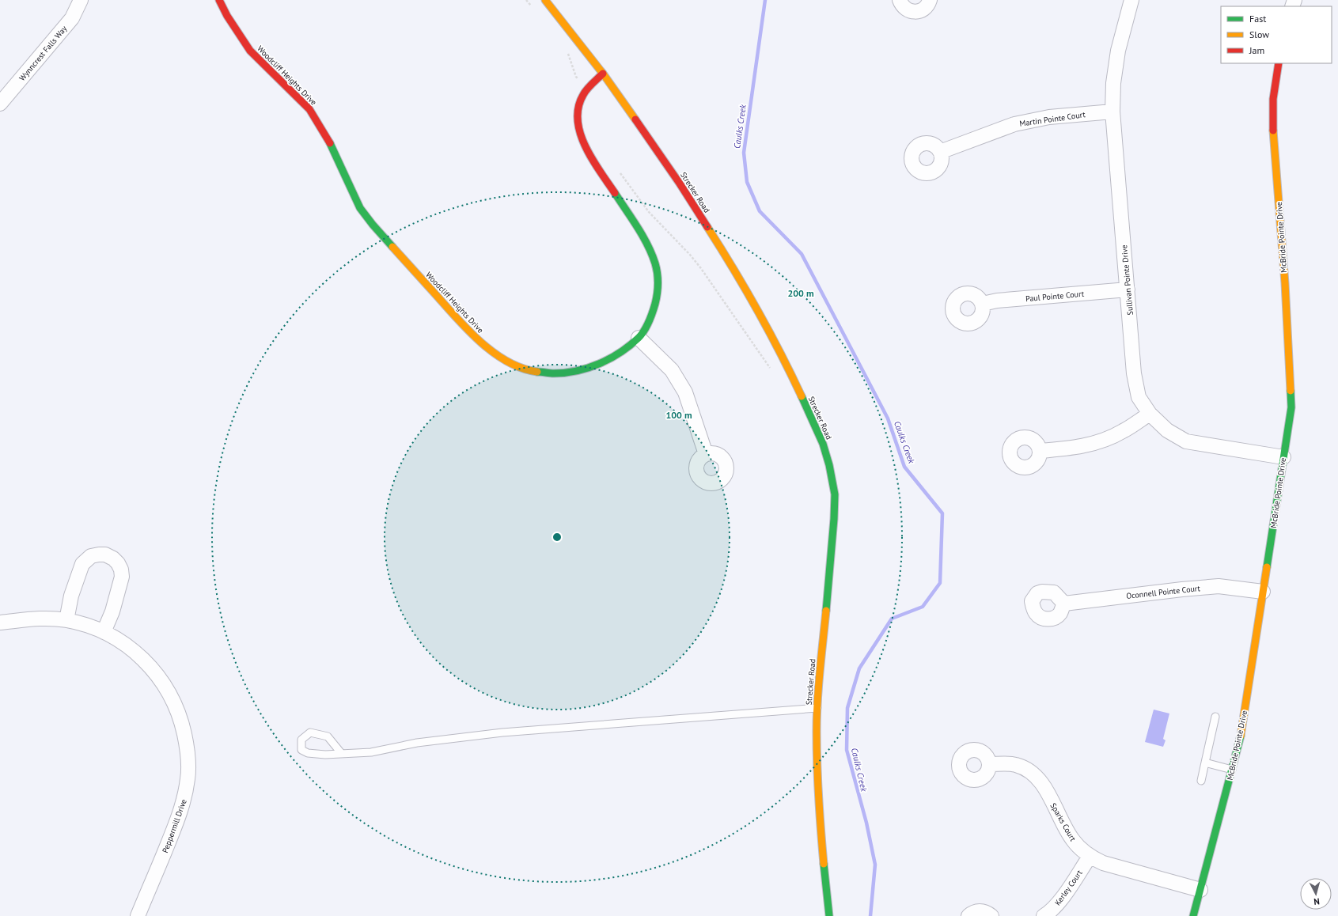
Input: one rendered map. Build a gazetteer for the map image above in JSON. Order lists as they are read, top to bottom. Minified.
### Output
{"streets":{"street":["Wynncrest Falls Way","Woodcliff Heights Drive","Martin Pointe Court","Strecker Road","McBride Pointe Drive","Sullivan Pointe Drive","Paul Pointe Court","Oconnell Pointe Court","Sparks Court","Peppermill Drive","Kerley Court"]},"crossings":[["Woodcliff Heights Drive","Strecker Road"],["Martin Pointe Court","Sullivan Pointe Drive"],["McBride Pointe Drive","Sullivan Pointe Drive"],["McBride Pointe Drive","Oconnell Pointe Court"],["McBride Pointe Drive","Sparks Court"],["Sullivan Pointe Drive","Paul Pointe Court"],["Sparks Court","Kerley Court"]],"water":["Caulks Creek"],"legend":["Fast","Slow","Jam"],"north":"bottom","rings":["200 m","100 m"]}
